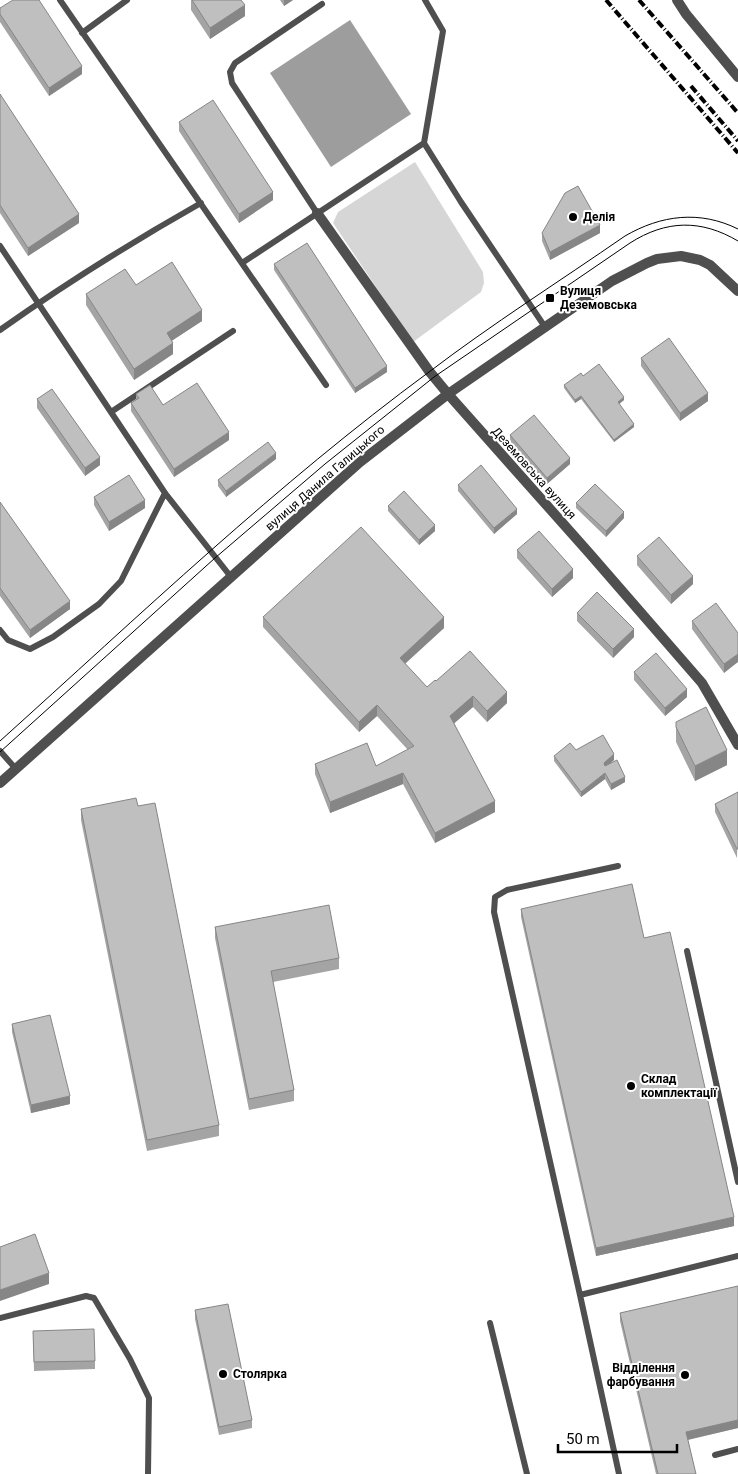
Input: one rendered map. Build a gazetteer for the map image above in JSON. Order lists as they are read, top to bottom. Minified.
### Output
{"streets":{"street":["Деземовська вулиця","вулиця Данила Галицького"]},"crossings":[["Деземовська вулиця","вулиця Данила Галицького"]],"places":{"other":["Делія","Склад комплектації","Столярка","Відділення фарбування"],"transit":["Вулиця Деземовська"]},"scale_bar":"50 m"}
